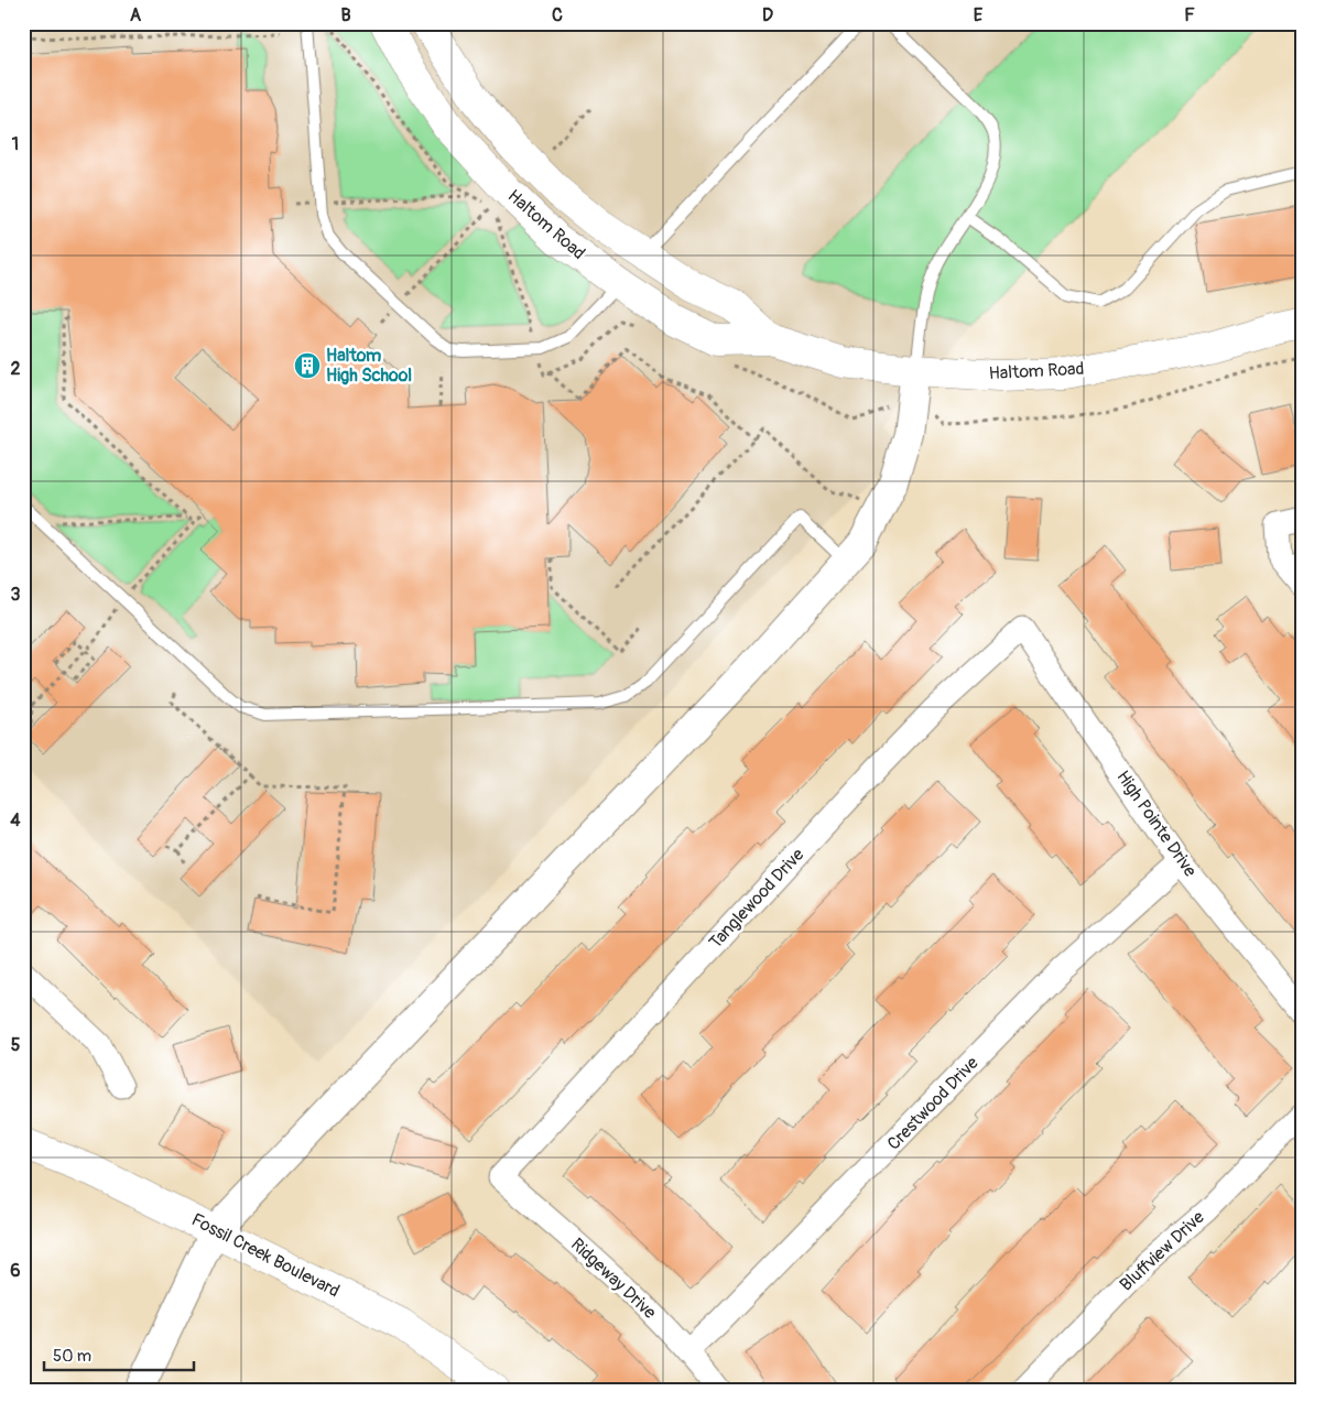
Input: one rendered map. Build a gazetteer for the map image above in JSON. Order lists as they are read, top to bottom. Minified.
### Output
{"streets":{"main road":["Haltom Road","Fossil Creek Boulevard"],"street":["High Pointe Drive","Tanglewood Drive","Crestwood Drive","Bluffview Drive","Ridgeway Drive"]},"crossings":[["High Pointe Drive","Tanglewood Drive"],["High Pointe Drive","Crestwood Drive"],["Tanglewood Drive","Ridgeway Drive"],["Crestwood Drive","Ridgeway Drive"]],"places":{"building":["Haltom High School"]},"scale_bar":"50 m","grid":{"columns":["A","B","C","D","E","F"],"rows":["1","2","3","4","5","6"]}}
